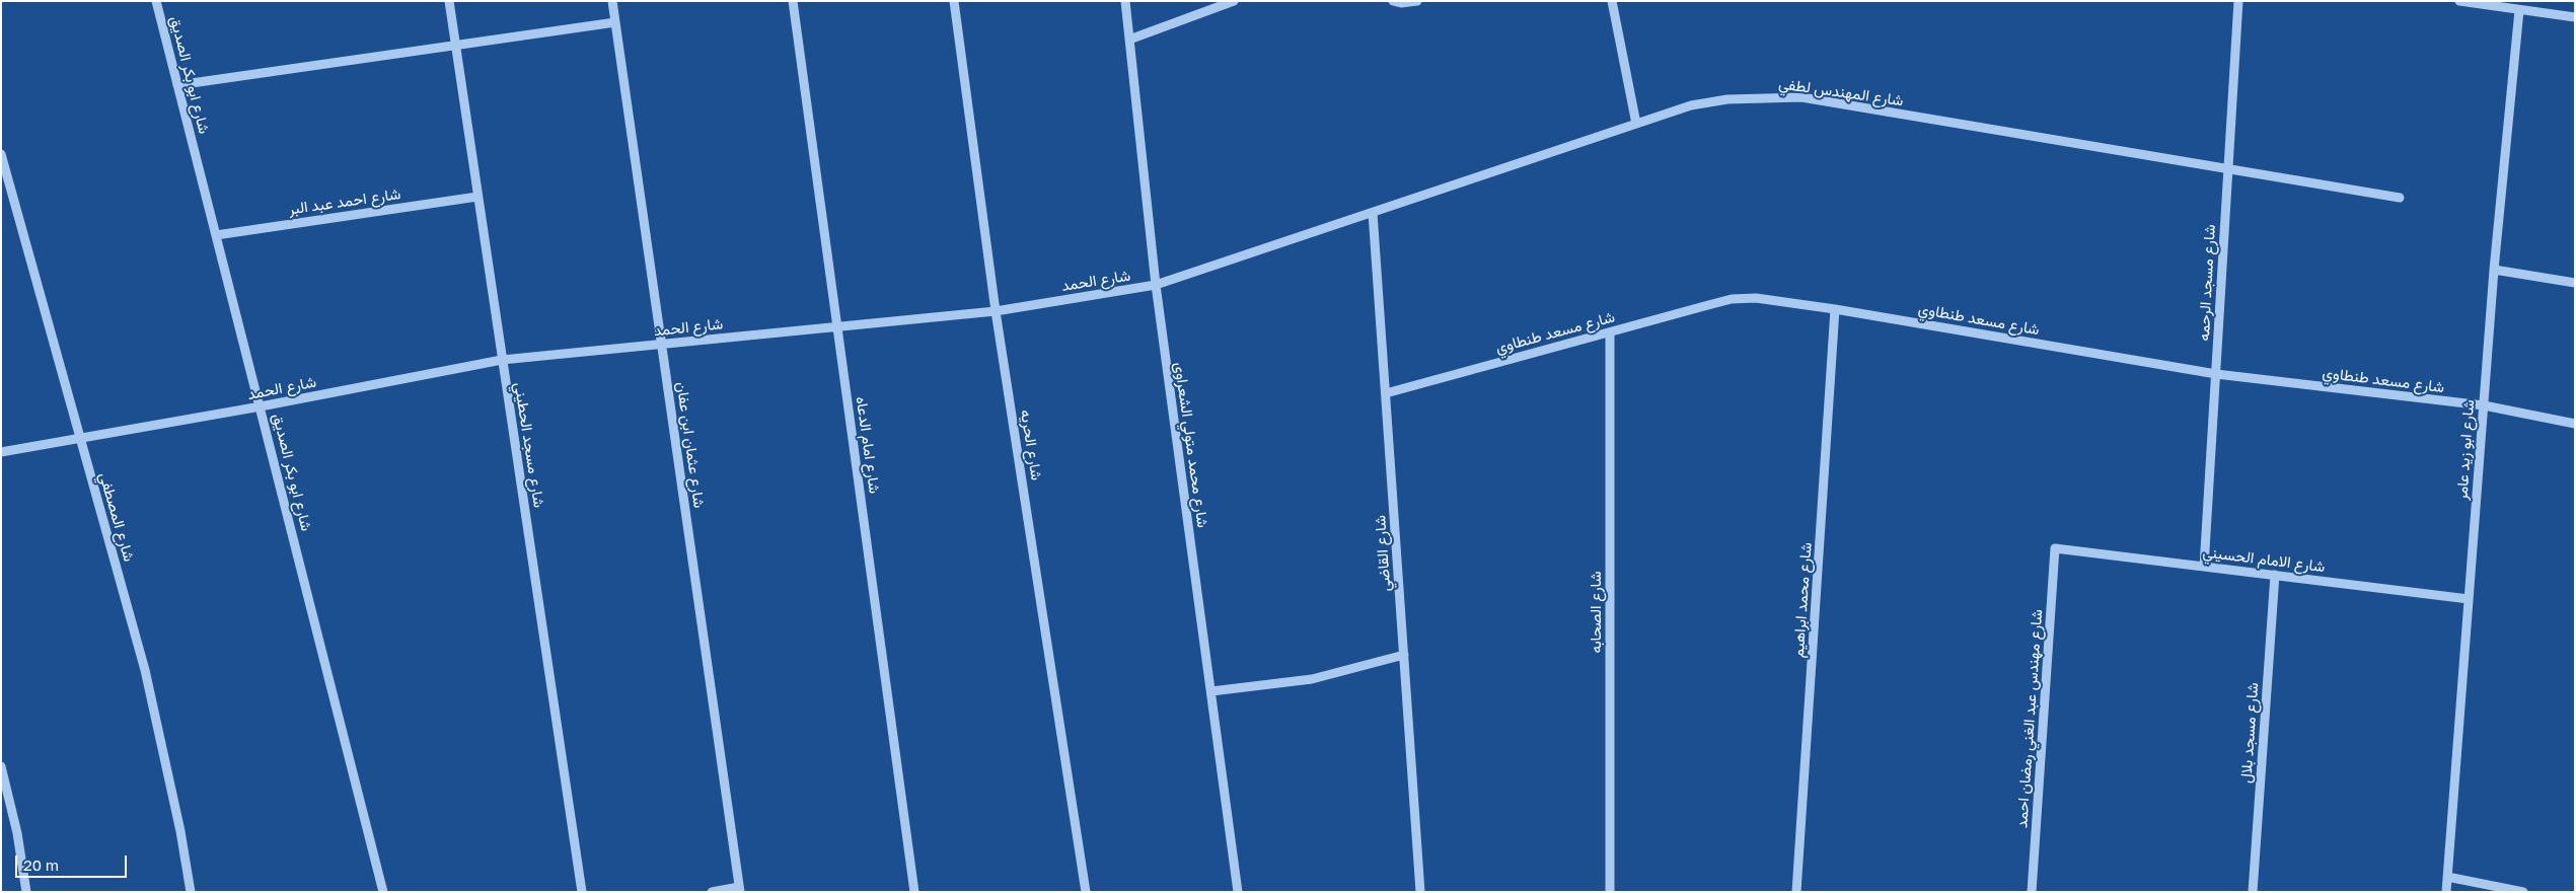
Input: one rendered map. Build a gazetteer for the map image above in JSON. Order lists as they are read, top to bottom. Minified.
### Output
{"streets":{"street":["شارع ابو بكر الصديق","شارع المهندس لطفي","شارع احمد عبد البر","شارع الحمد","شارع مسجد الرحمه","شارع مسعد طنطاوي","شارع مسجد الحطيني","شارع عثمان ابن عفان","شارع امام الدعاه","شارع الحريه","شارع محمد متولي الشعراوى","شارع ابو زيد عامر","شارع المصطفي","شارع القاضي","شارع الامام الحسيني","شارع محمد ابراهيم","شارع الصحابه","شارع مهندس عبد الغني رمضان احمد","شارع مسجد بلال"]},"crossings":[["شارع ابو بكر الصديق","شارع احمد عبد البر"],["شارع ابو بكر الصديق","شارع الحمد"],["شارع المهندس لطفي","شارع الحمد"],["شارع المهندس لطفي","شارع مسجد الرحمه"],["شارع المهندس لطفي","شارع القاضي"],["شارع احمد عبد البر","شارع مسجد الحطيني"],["شارع الحمد","شارع مسجد الحطيني"],["شارع الحمد","شارع عثمان ابن عفان"],["شارع الحمد","شارع امام الدعاه"],["شارع الحمد","شارع الحريه"],["شارع الحمد","شارع محمد متولي الشعراوى"],["شارع الحمد","شارع المصطفي"],["شارع الحمد","شارع القاضي"],["شارع مسجد الرحمه","شارع مسعد طنطاوي"],["شارع مسجد الرحمه","شارع الامام الحسيني"],["شارع مسعد طنطاوي","شارع ابو زيد عامر"],["شارع مسعد طنطاوي","شارع القاضي"],["شارع مسعد طنطاوي","شارع محمد ابراهيم"],["شارع مسعد طنطاوي","شارع الصحابه"],["شارع ابو زيد عامر","شارع الامام الحسيني"],["شارع الامام الحسيني","شارع مهندس عبد الغني رمضان احمد"],["شارع الامام الحسيني","شارع مسجد بلال"]],"scale_bar":"20 m"}
